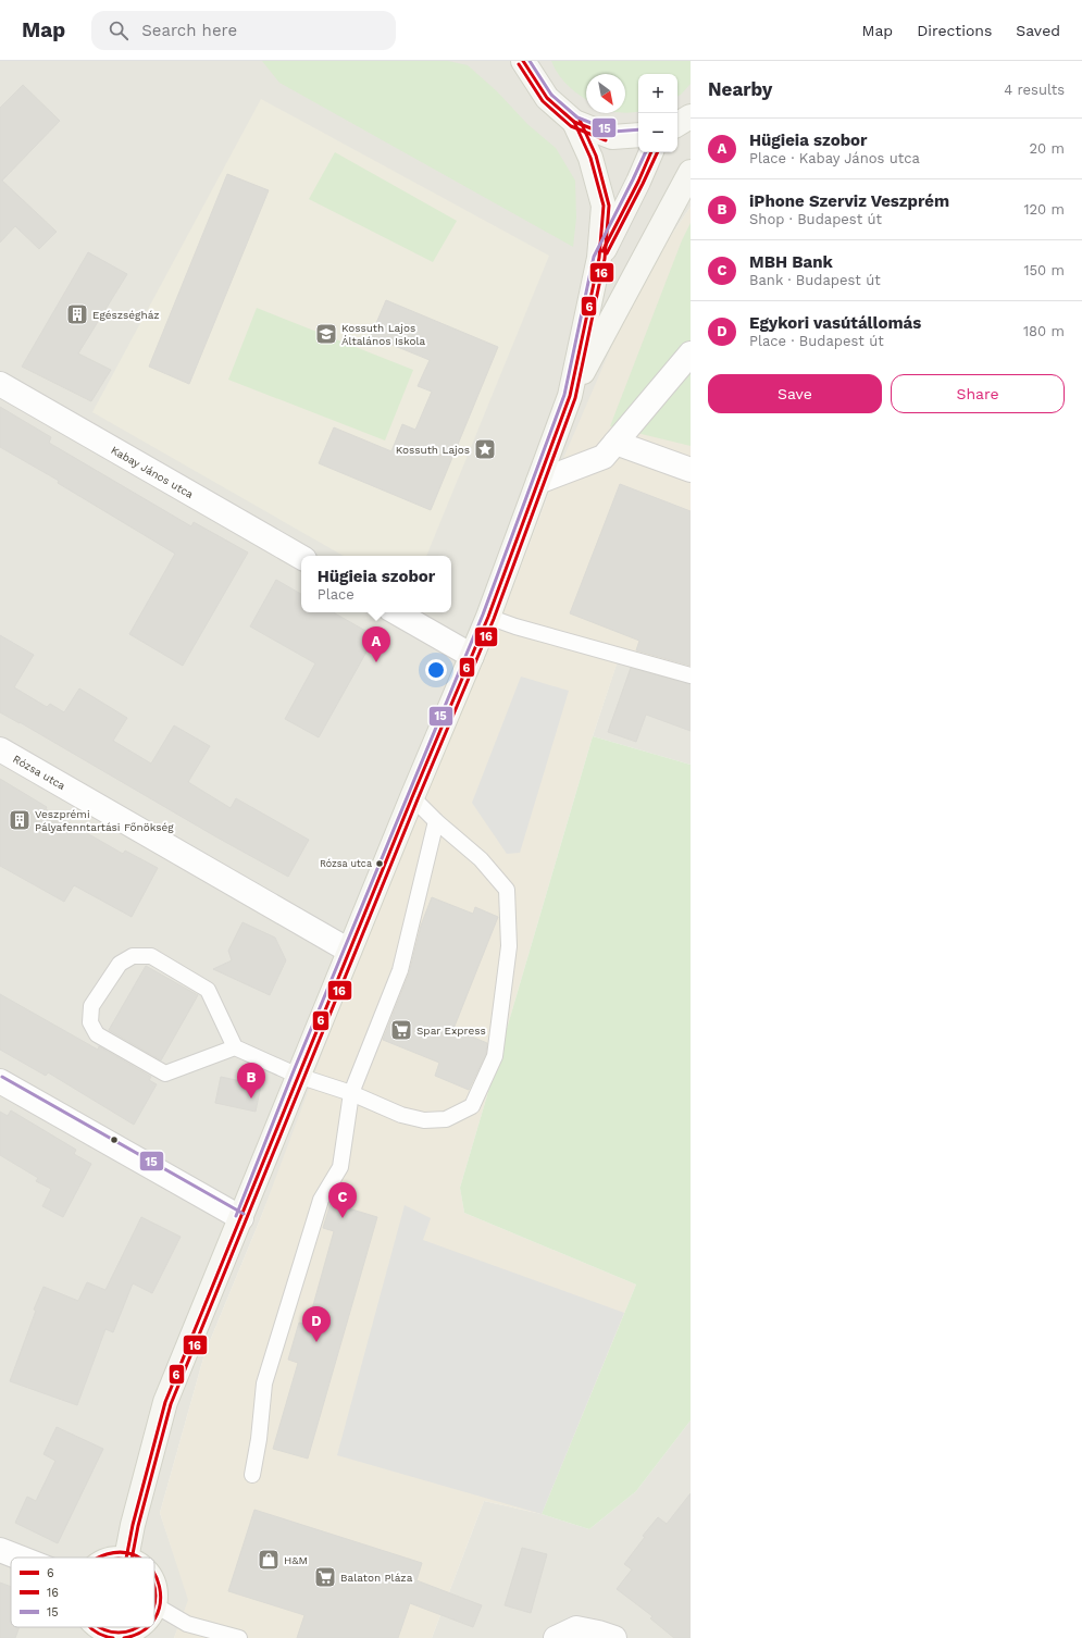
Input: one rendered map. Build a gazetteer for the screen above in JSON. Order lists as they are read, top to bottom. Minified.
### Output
{"streets":{"street":["Kabay János utca","Rózsa utca"]},"places":{"building":["Egészségház","Veszprémi Pályafenntartási Főnökség"],"school or university":["Kossuth Lajos Általános Iskola"],"place":["Kossuth Lajos"],"other":["Rózsa utca"],"supermarket":["Spar Express","Balaton Pláza"],"shop":["H&M"]},"lines":["transit line 6","transit line 15","transit line 16"],"legend":["6","16","15"],"north":"bottom right","page":{"header":"Map","search":"Search here","nav":["Map","Directions","Saved"],"heading":["Nearby","4 results"],"map_buttons":["+","−"],"list":[{"mark":"A","name":"Hügieia szobor","note":"Place · Kabay János utca","value":"20 m"},{"mark":"B","name":"iPhone Szerviz Veszprém","note":"Shop · Budapest út","value":"120 m"},{"mark":"C","name":"MBH Bank","note":"Bank · Budapest út","value":"150 m"},{"mark":"D","name":"Egykori vasútállomás","note":"Place · Budapest út","value":"180 m"}],"buttons":["Save","Share"],"popup":["Hügieia szobor","Place"],"pins":["A","B","C","D"]}}
